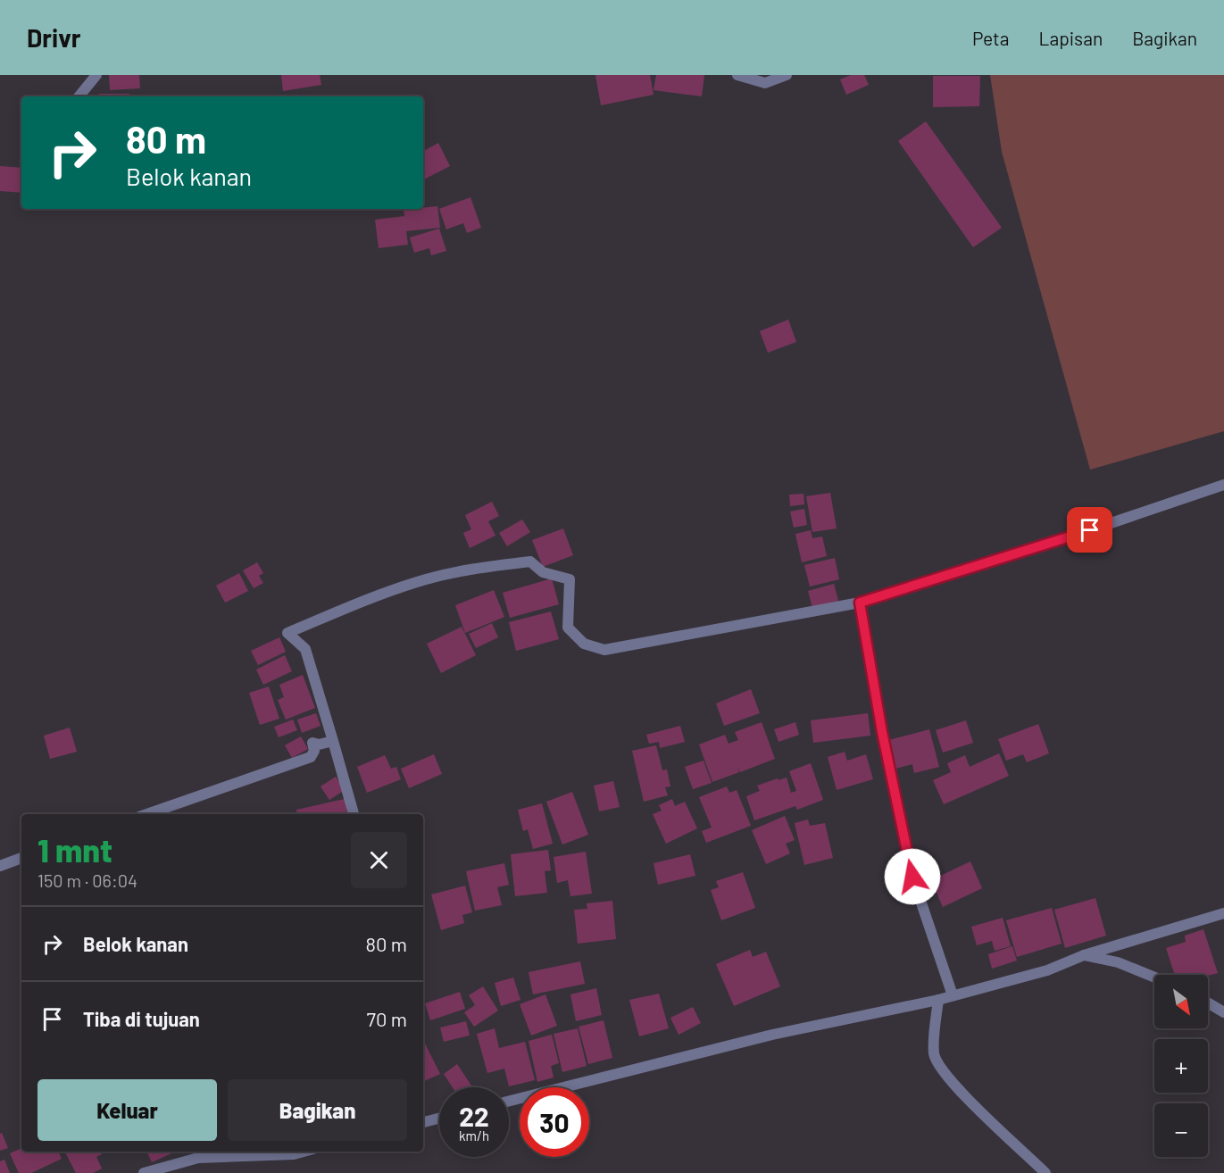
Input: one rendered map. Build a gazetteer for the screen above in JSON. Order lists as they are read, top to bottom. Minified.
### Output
{"north":"bottom right","page":{"header":"Drivr","nav":["Peta","Lapisan","Bagikan"],"turn":["80 m","Belok kanan"],"heading":["1 mnt","150 m · 06:04"],"list":[{"name":"Belok kanan","value":"80 m"},{"name":"Tiba di tujuan","value":"70 m"}],"map_buttons":["+","−"],"buttons":["Keluar","Bagikan"],"speed":"22 km/h","limit":"30"}}
